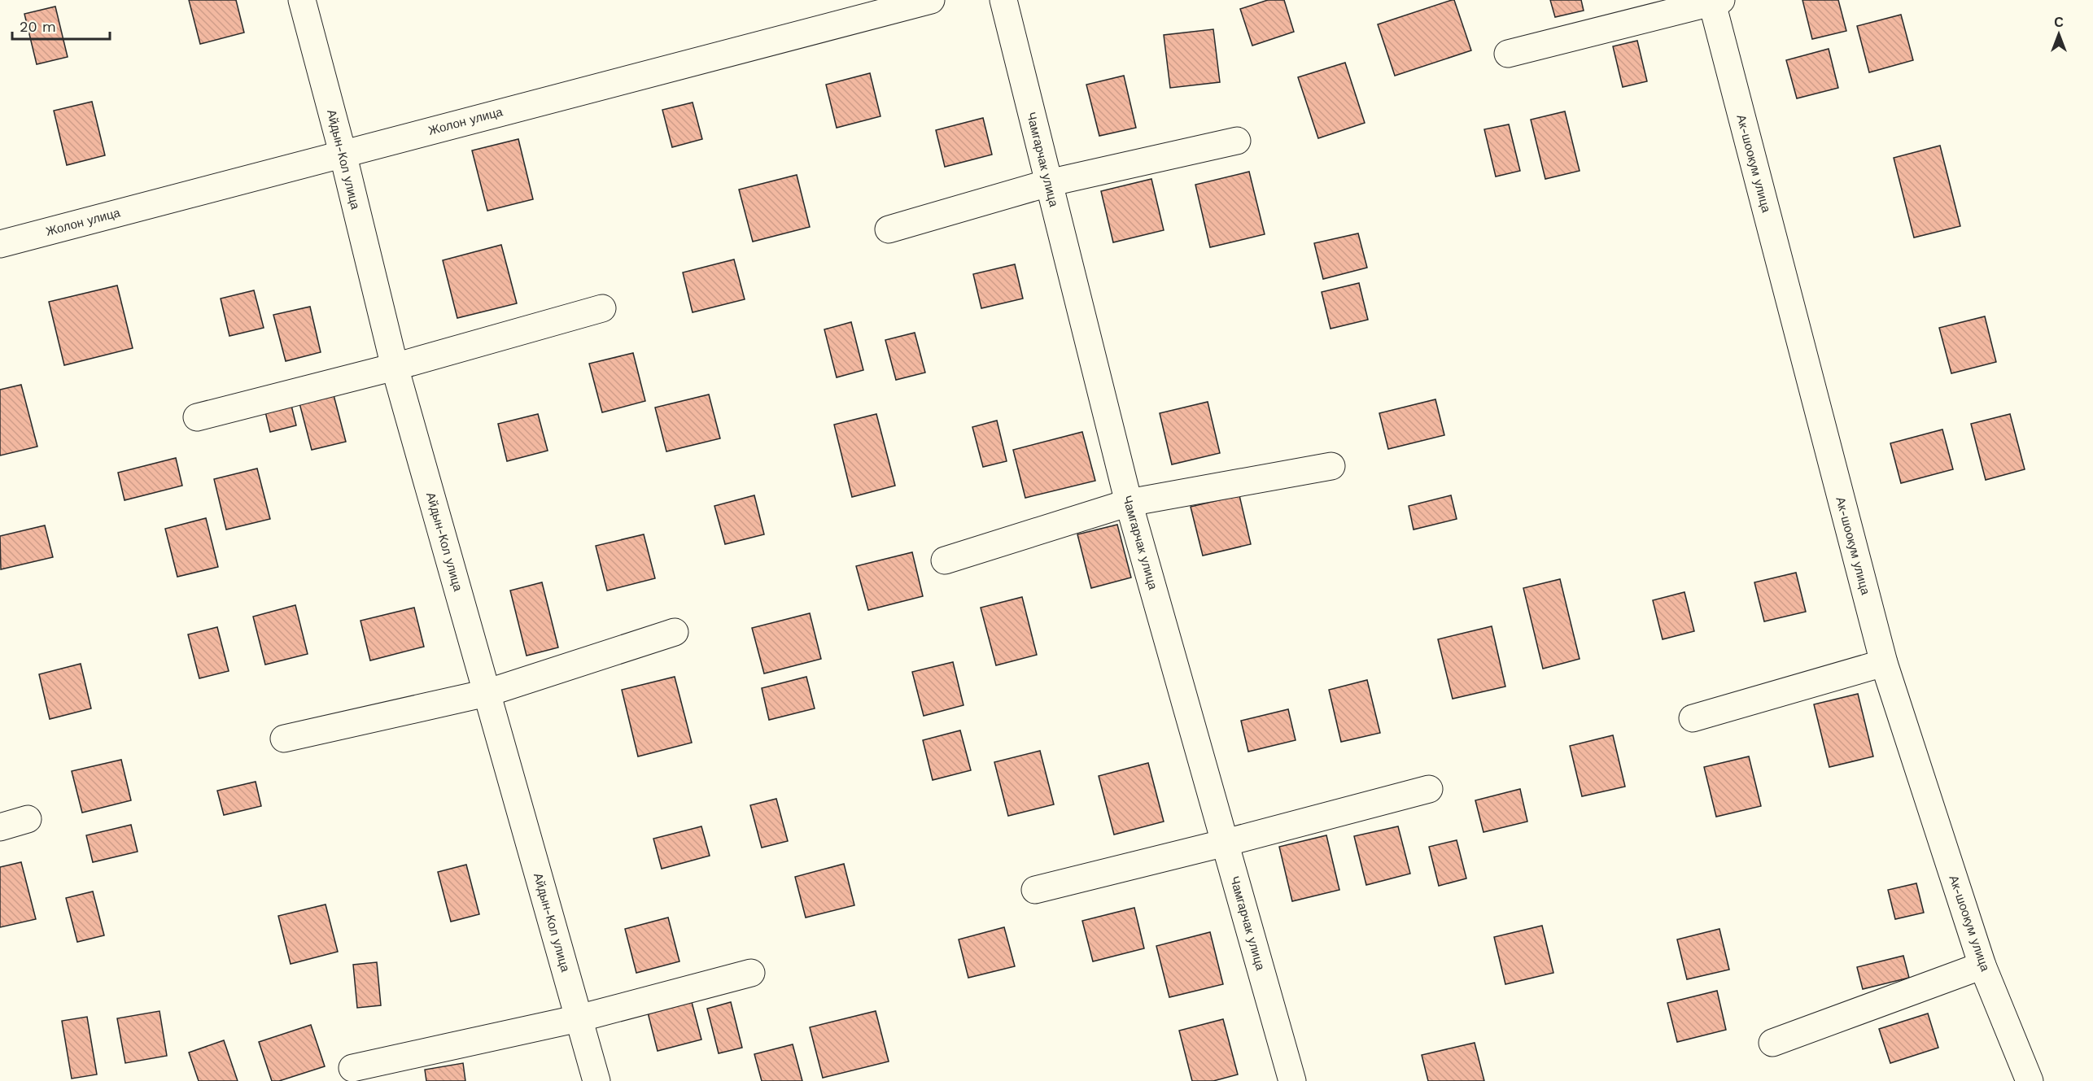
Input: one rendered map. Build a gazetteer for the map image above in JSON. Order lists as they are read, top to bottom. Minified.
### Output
{"streets":{"street":["Жолон улица","Айдын-Кол улица","Чамгарчак улица","Ак-шоокум улица"]},"crossings":[["Жолон улица","Айдын-Кол улица"]],"scale_bar":"20 m","north":"top"}
